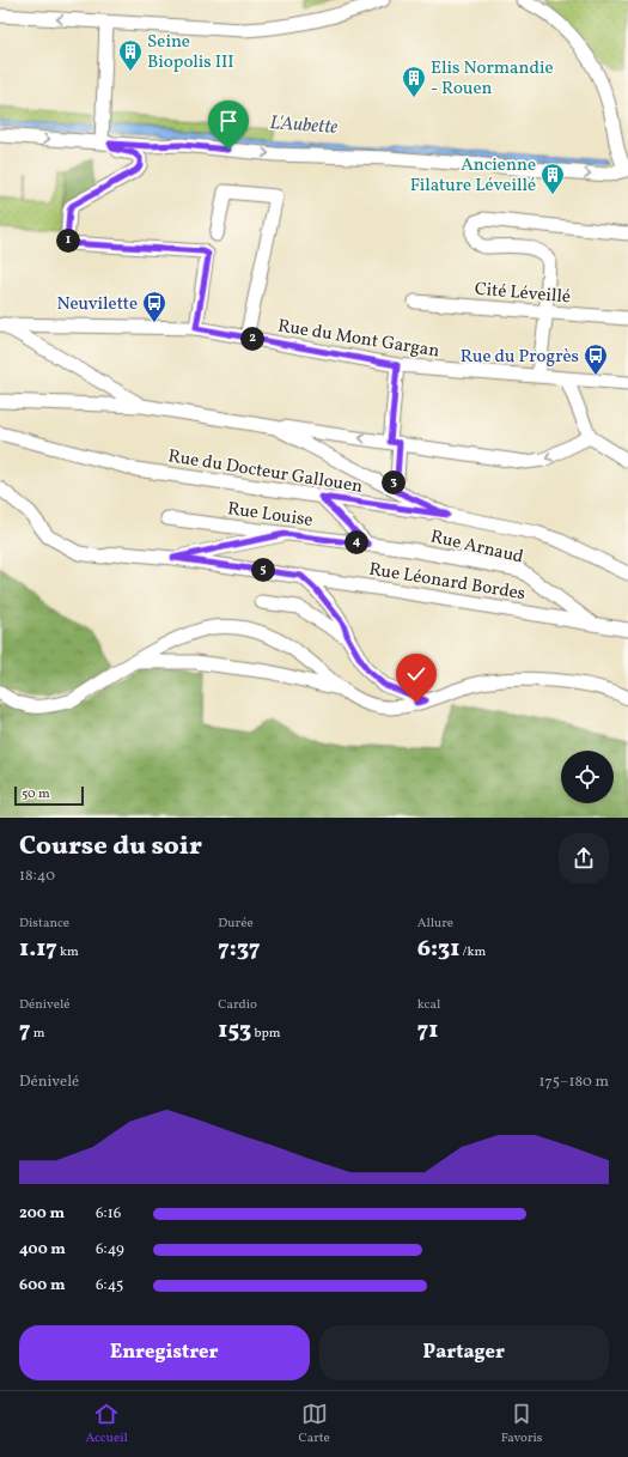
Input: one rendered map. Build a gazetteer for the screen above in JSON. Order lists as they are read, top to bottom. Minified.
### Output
{"streets":{"street":["Cité Léveillé","Rue du Mont Gargan","Rue du Docteur Gallouen","Rue Louise","Rue Arnaud","Rue Léonard Bordes"]},"crossings":[["Rue Louise","Rue Arnaud"],["Rue Arnaud","Rue Léonard Bordes"]],"water":["L'Aubette"],"places":{"building":["Seine Biopolis III","Elis Normandie - Rouen","Ancienne Filature Léveillé"],"bus stop":["Neuvilette","Rue du Progrès"]},"scale_bar":"50 m","page":{"pins":["1","2","3","4","5"],"scale":"50 m","heading":["Course du soir","18:40"],"stats":[["Distance","1.17 km"],["Durée","7:37"],["Allure","6:31 /km"],["Dénivelé","7 m"],["Cardio","153 bpm"],["kcal","71"]],"chart":["Dénivelé","175–180 m"],"list":[{"name":"200 m","note":"6:16"},{"name":"400 m","note":"6:49"},{"name":"600 m","note":"6:45"}],"buttons":["Enregistrer","Partager"],"tabs":["Accueil","Carte","Favoris"]}}
